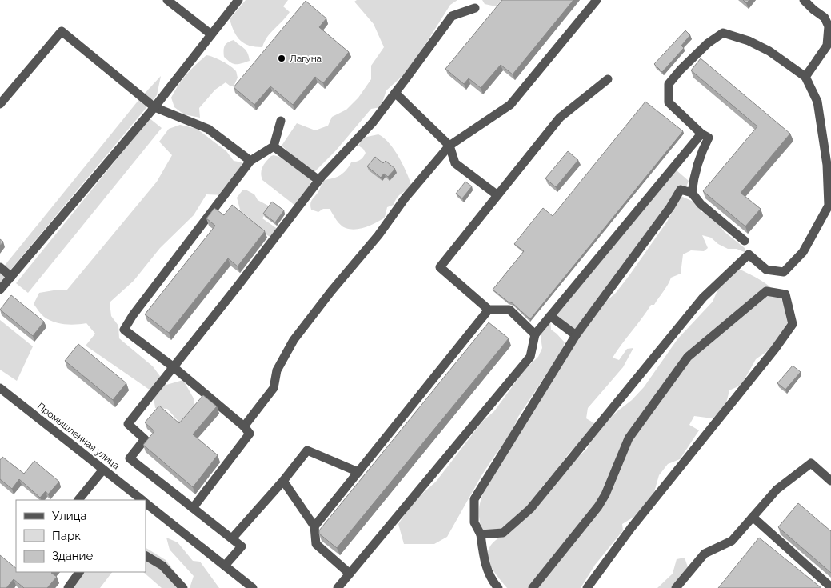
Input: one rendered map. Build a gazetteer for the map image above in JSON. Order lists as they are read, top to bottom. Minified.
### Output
{"streets":{"street":["Промышленная улица"]},"places":["Лагуна"],"legend":["Улица","Парк","Здание"]}
